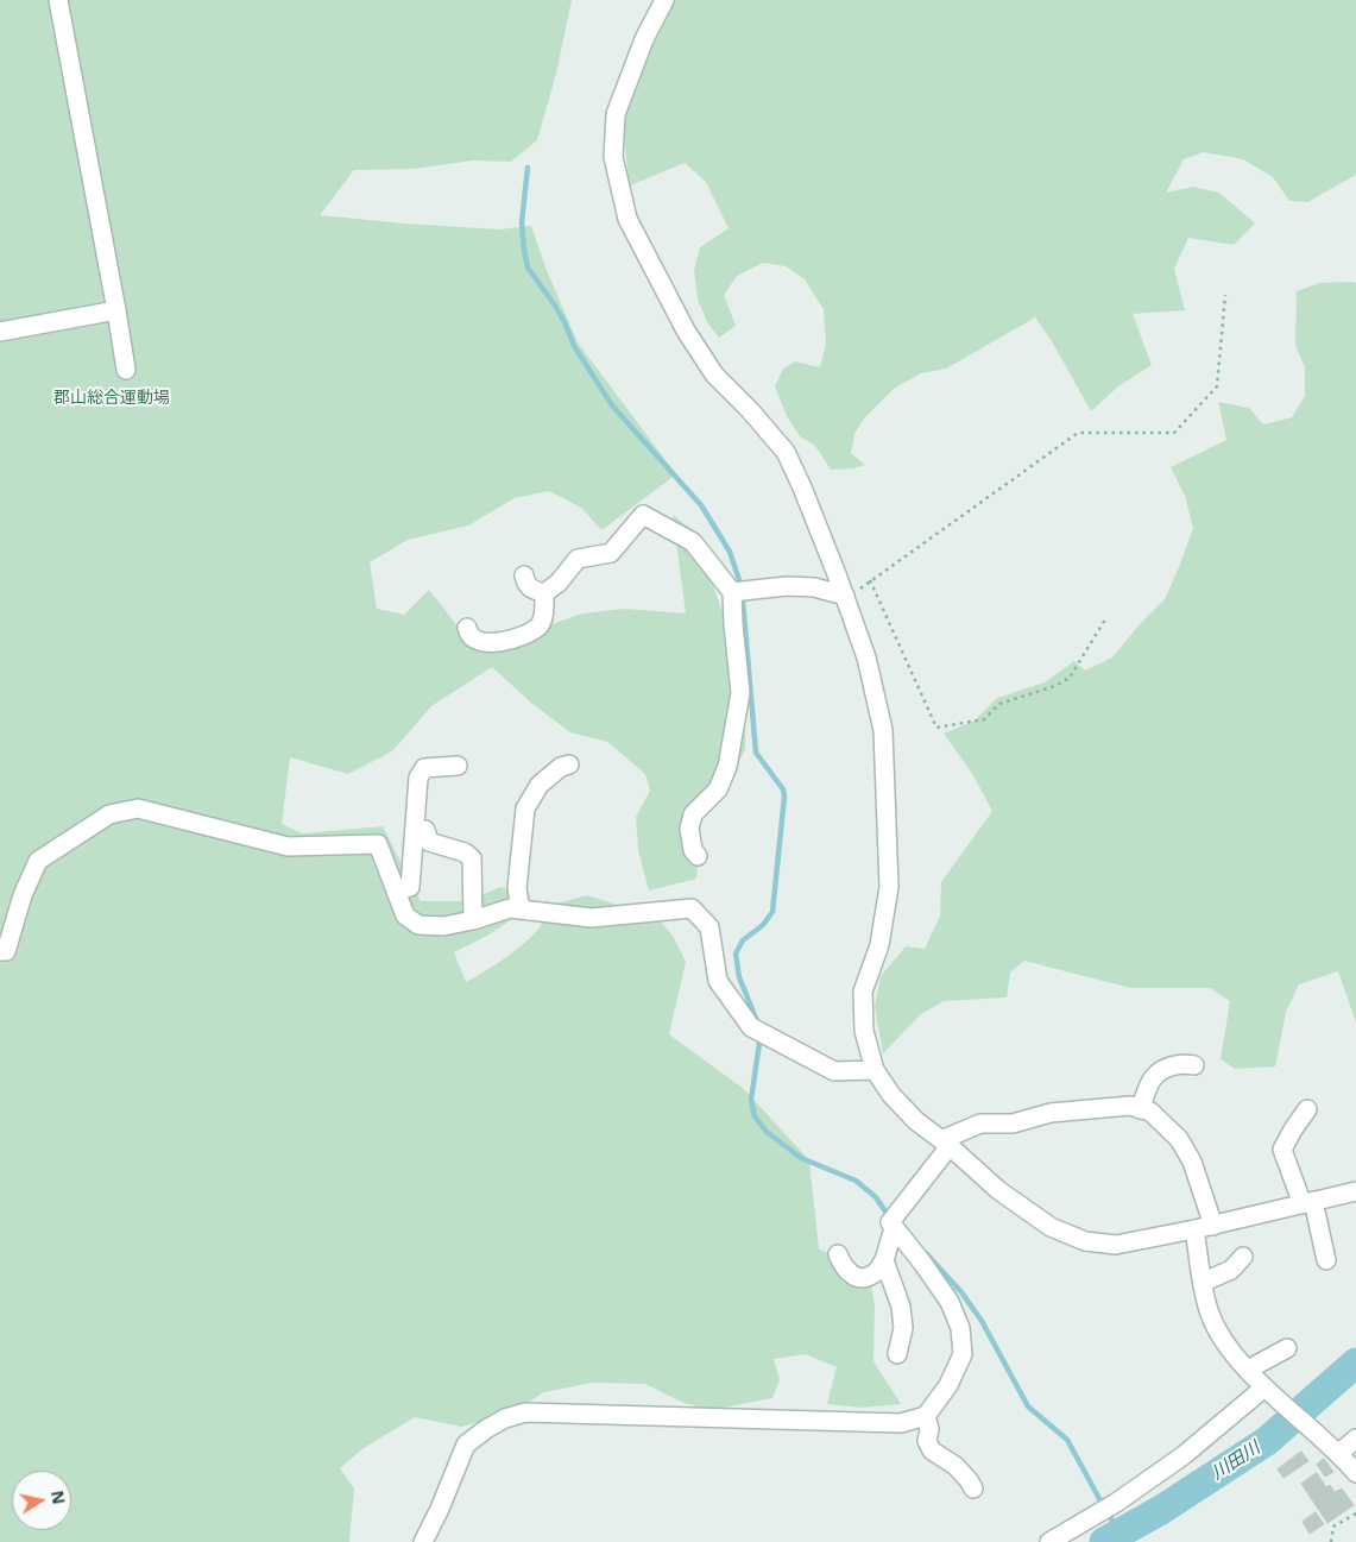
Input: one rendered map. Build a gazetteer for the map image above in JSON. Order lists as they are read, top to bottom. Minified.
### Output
{"water":["川田川"],"parks":["郡山総合運動場"],"north":"right"}
